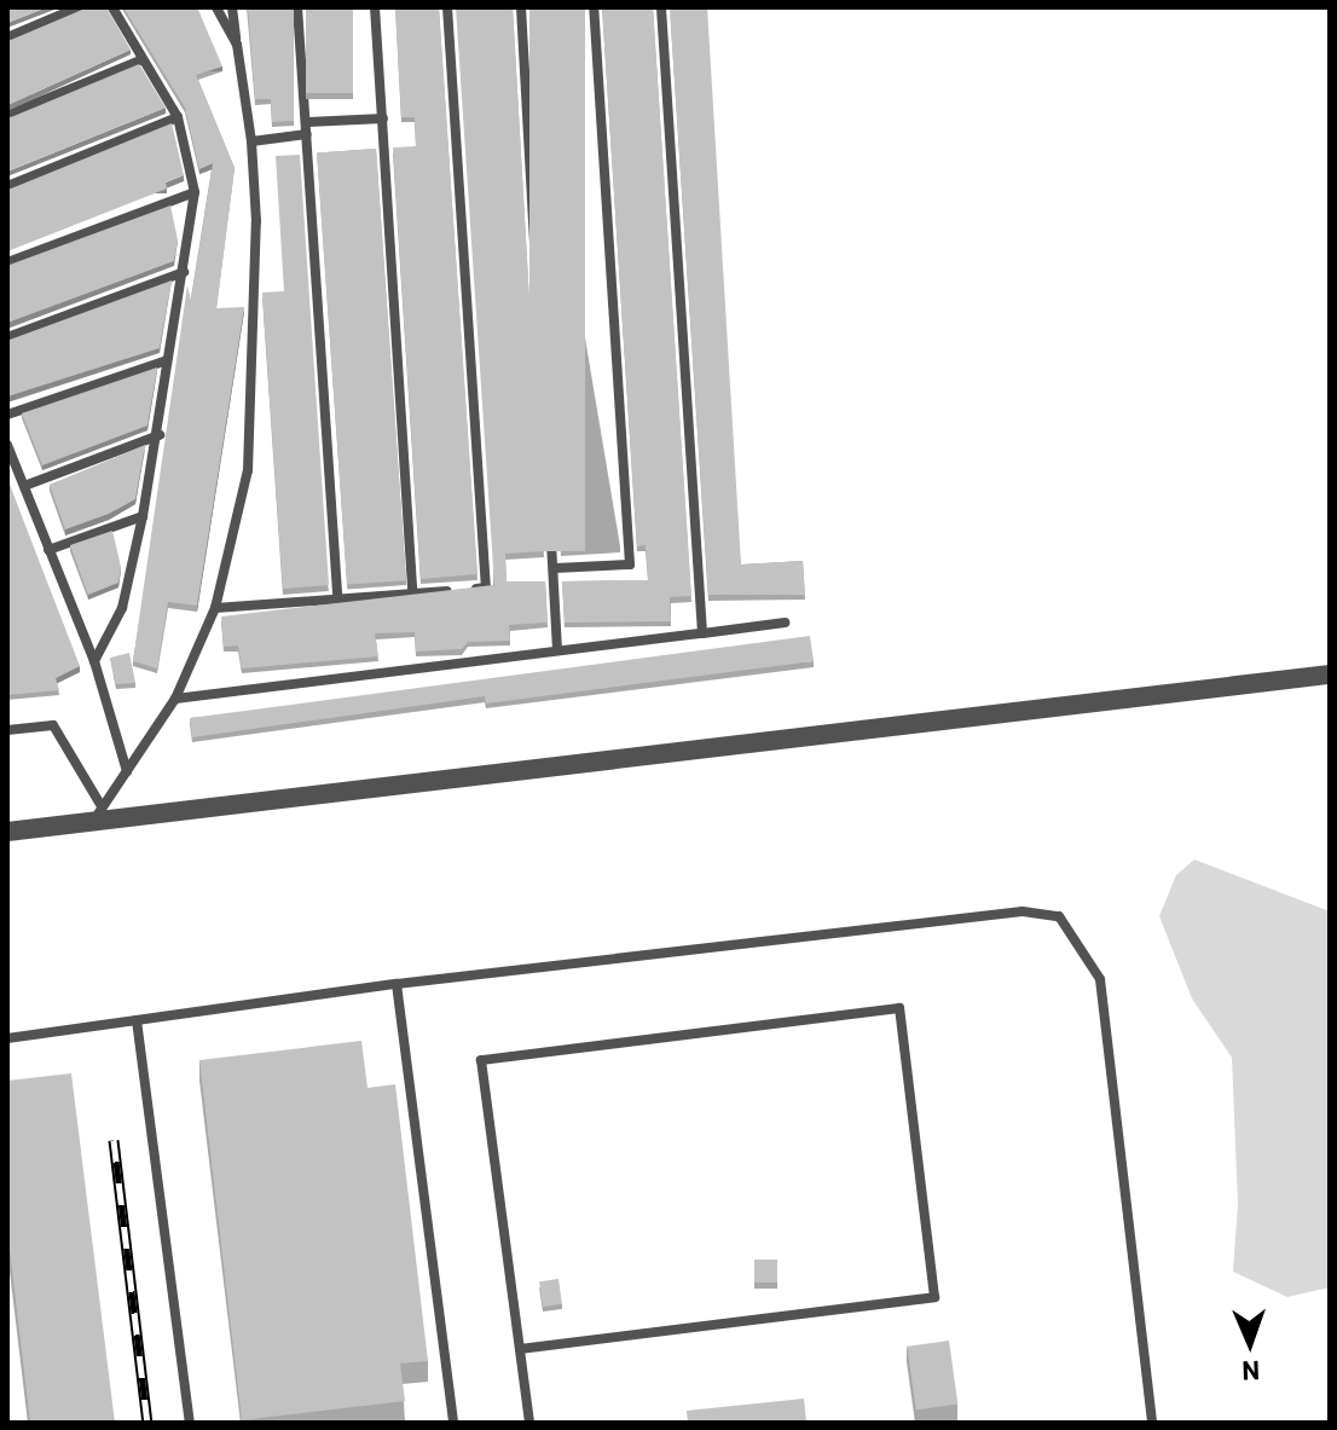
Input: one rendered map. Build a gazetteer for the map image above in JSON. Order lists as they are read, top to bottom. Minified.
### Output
{"north":"bottom"}
